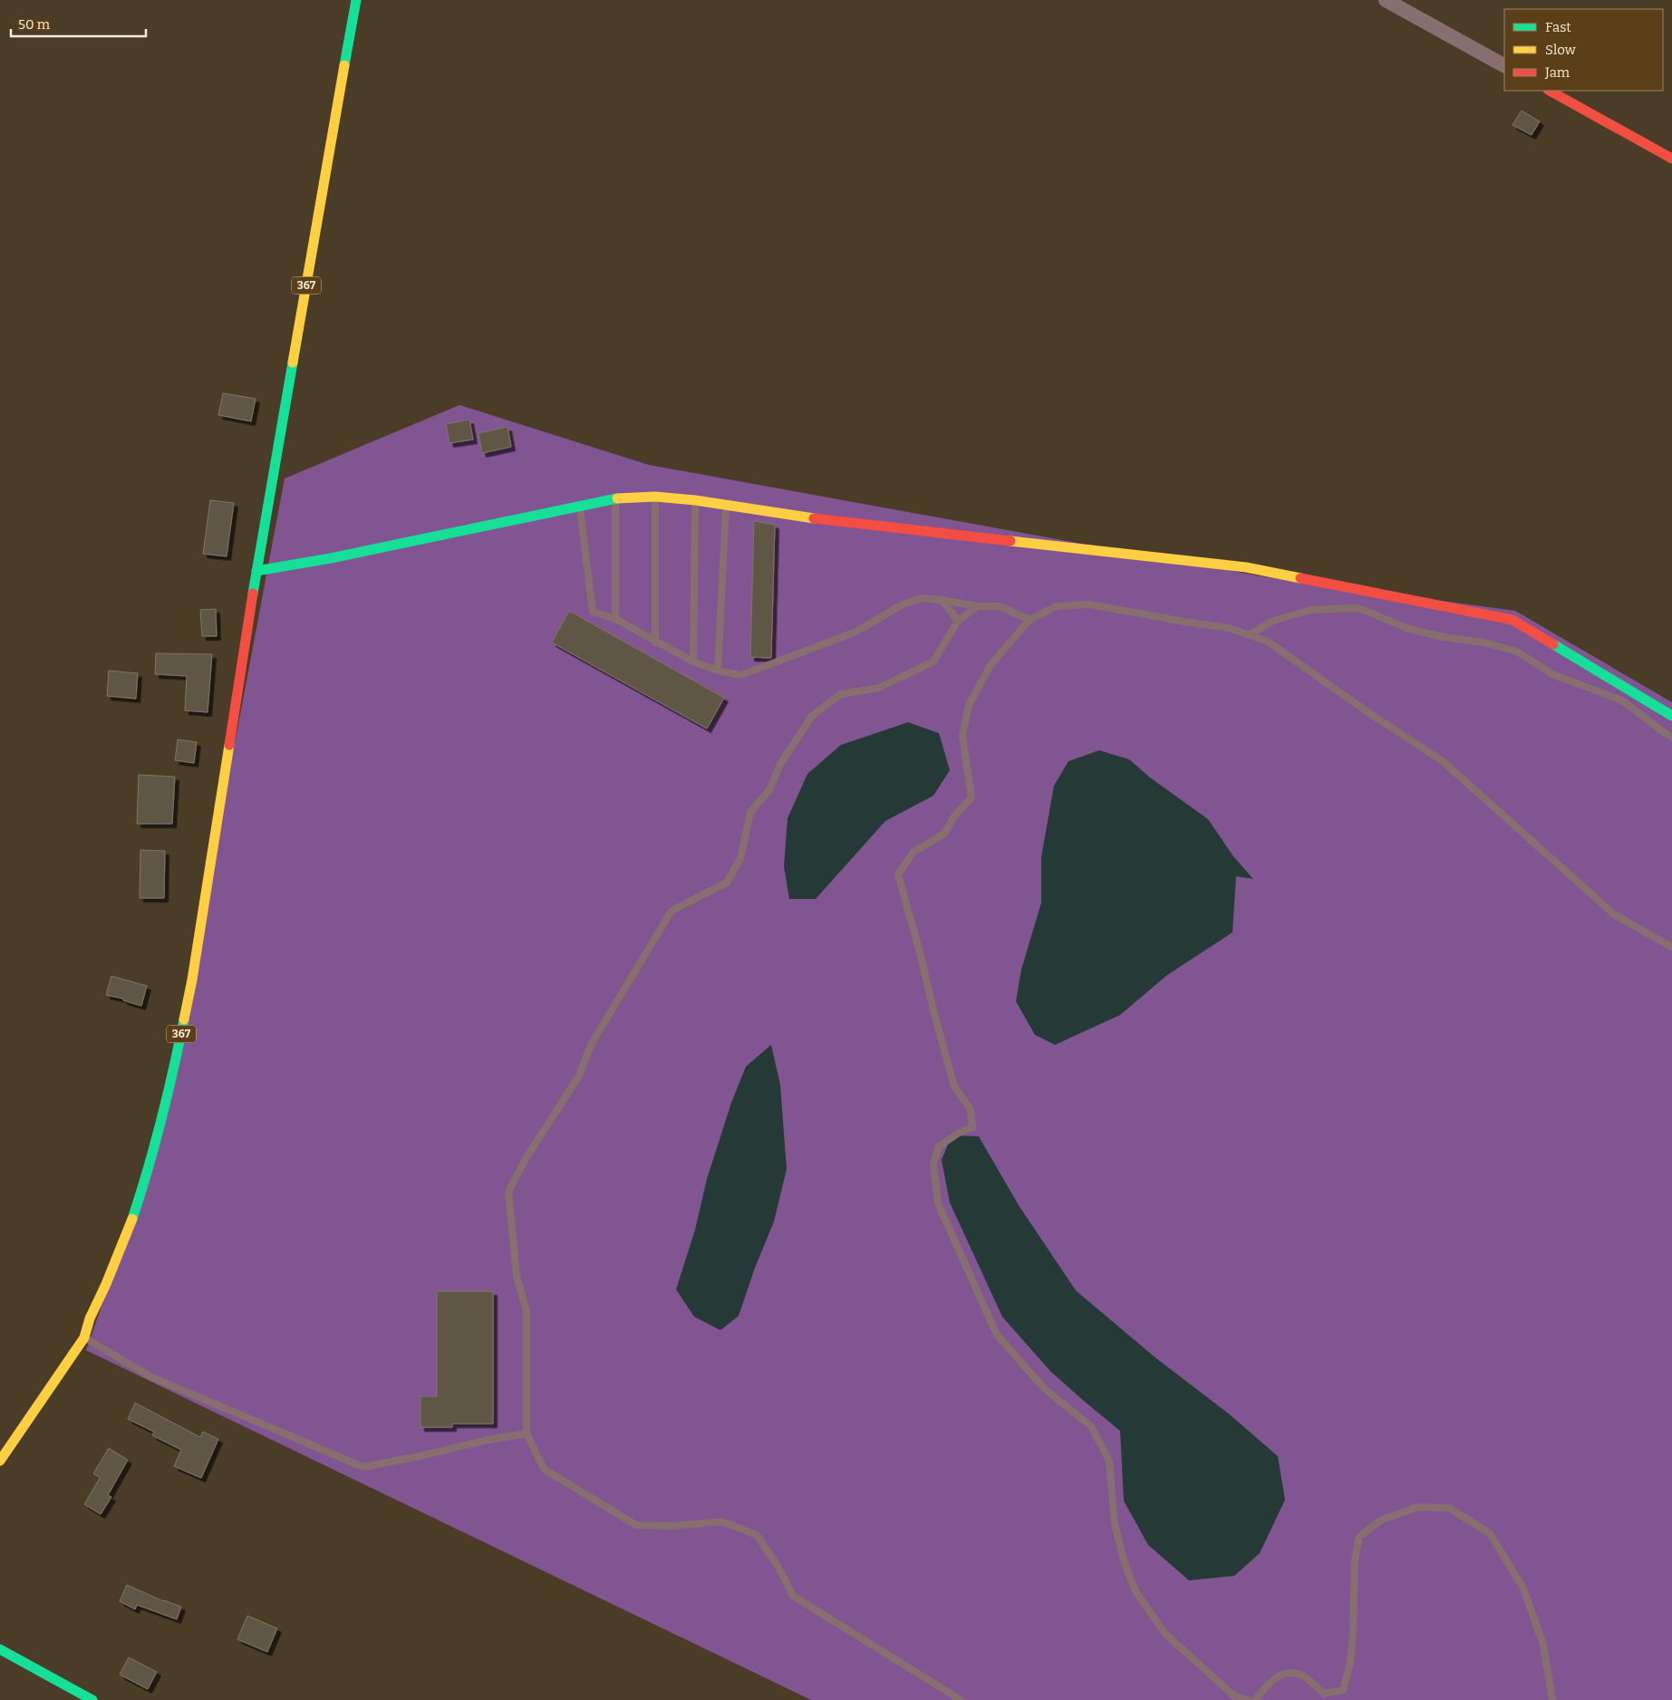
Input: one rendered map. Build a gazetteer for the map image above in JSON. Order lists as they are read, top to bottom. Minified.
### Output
{"streets":{"street":["367"]},"legend":["Fast","Slow","Jam"],"scale_bar":"50 m"}
